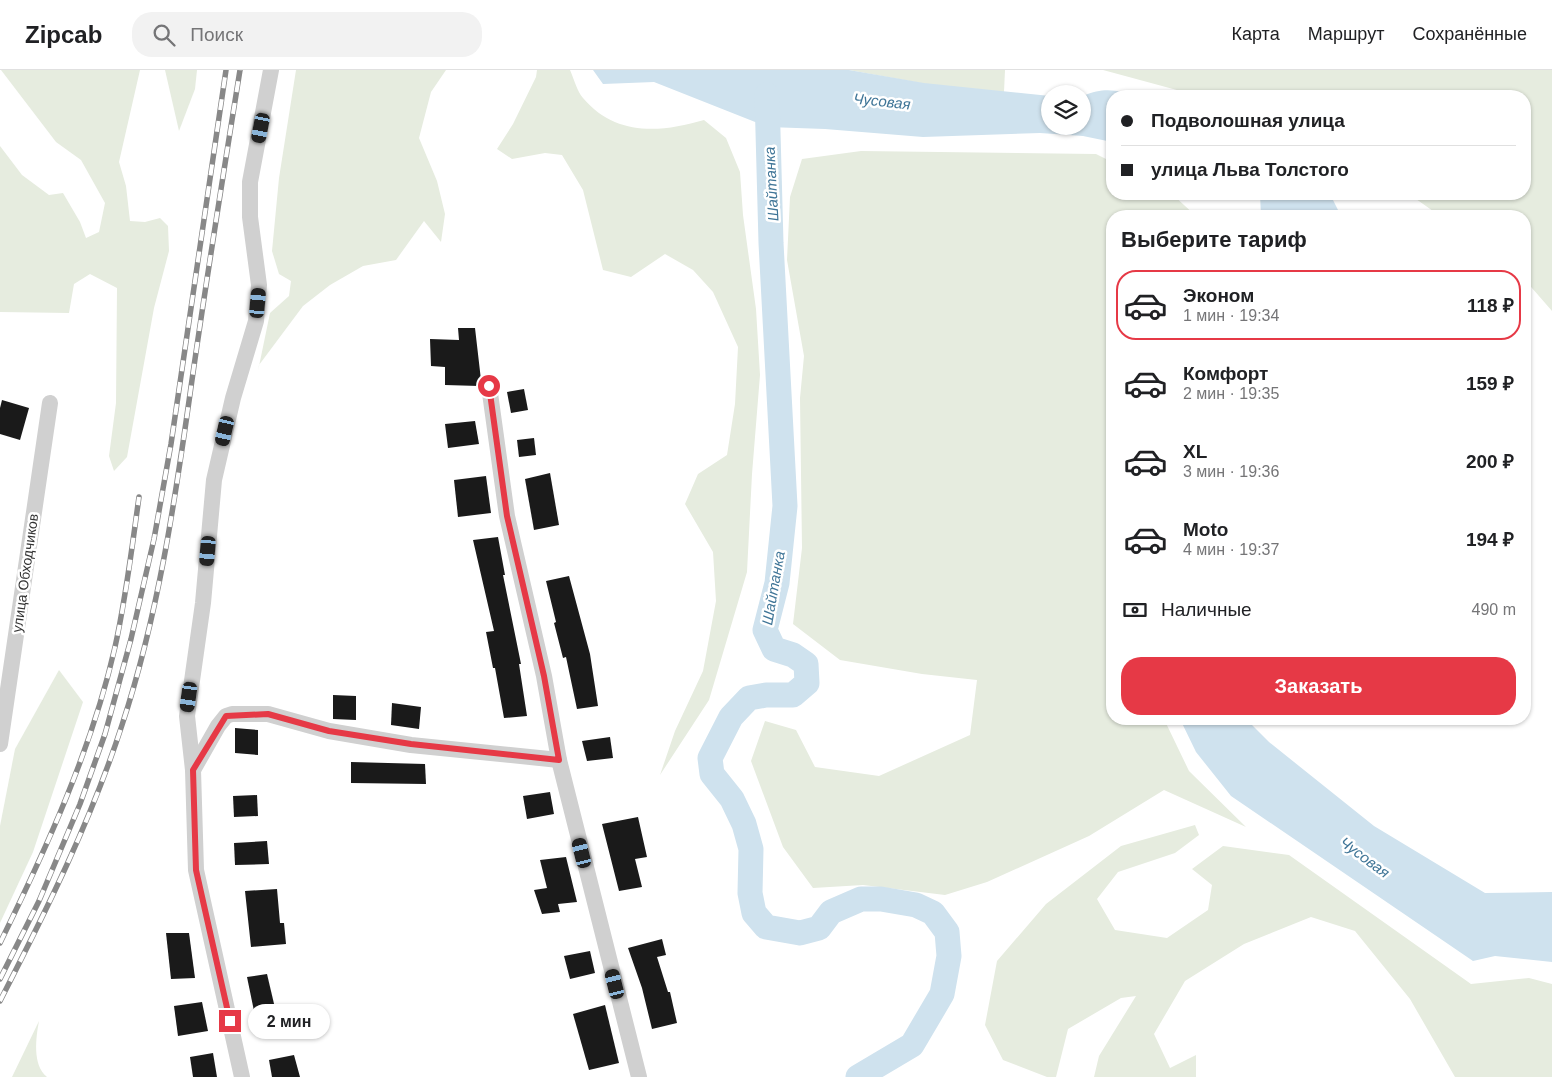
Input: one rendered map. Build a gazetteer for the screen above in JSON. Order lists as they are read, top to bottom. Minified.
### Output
{"streets":{"street":["улица Обходчиков"]},"water":["Чусовая","Шайтанка"],"page":{"header":"Zipcab","search":"Поиск","nav":["Карта","Маршрут","Сохранённые"],"banner":["Подволошная улица","улица Льва Толстого"],"heading":"Выберите тариф","list":[{"name":"Эконом","note":"1 мин · 19:34","value":"118 ₽"},{"name":"Комфорт","note":"2 мин · 19:35","value":"159 ₽"},{"name":"XL","note":"3 мин · 19:36","value":"200 ₽"},{"name":"Moto","note":"4 мин · 19:37","value":"194 ₽"}],"pay":["Наличные","490 m"],"buttons":"Заказать","bubble":"2 мин"}}
